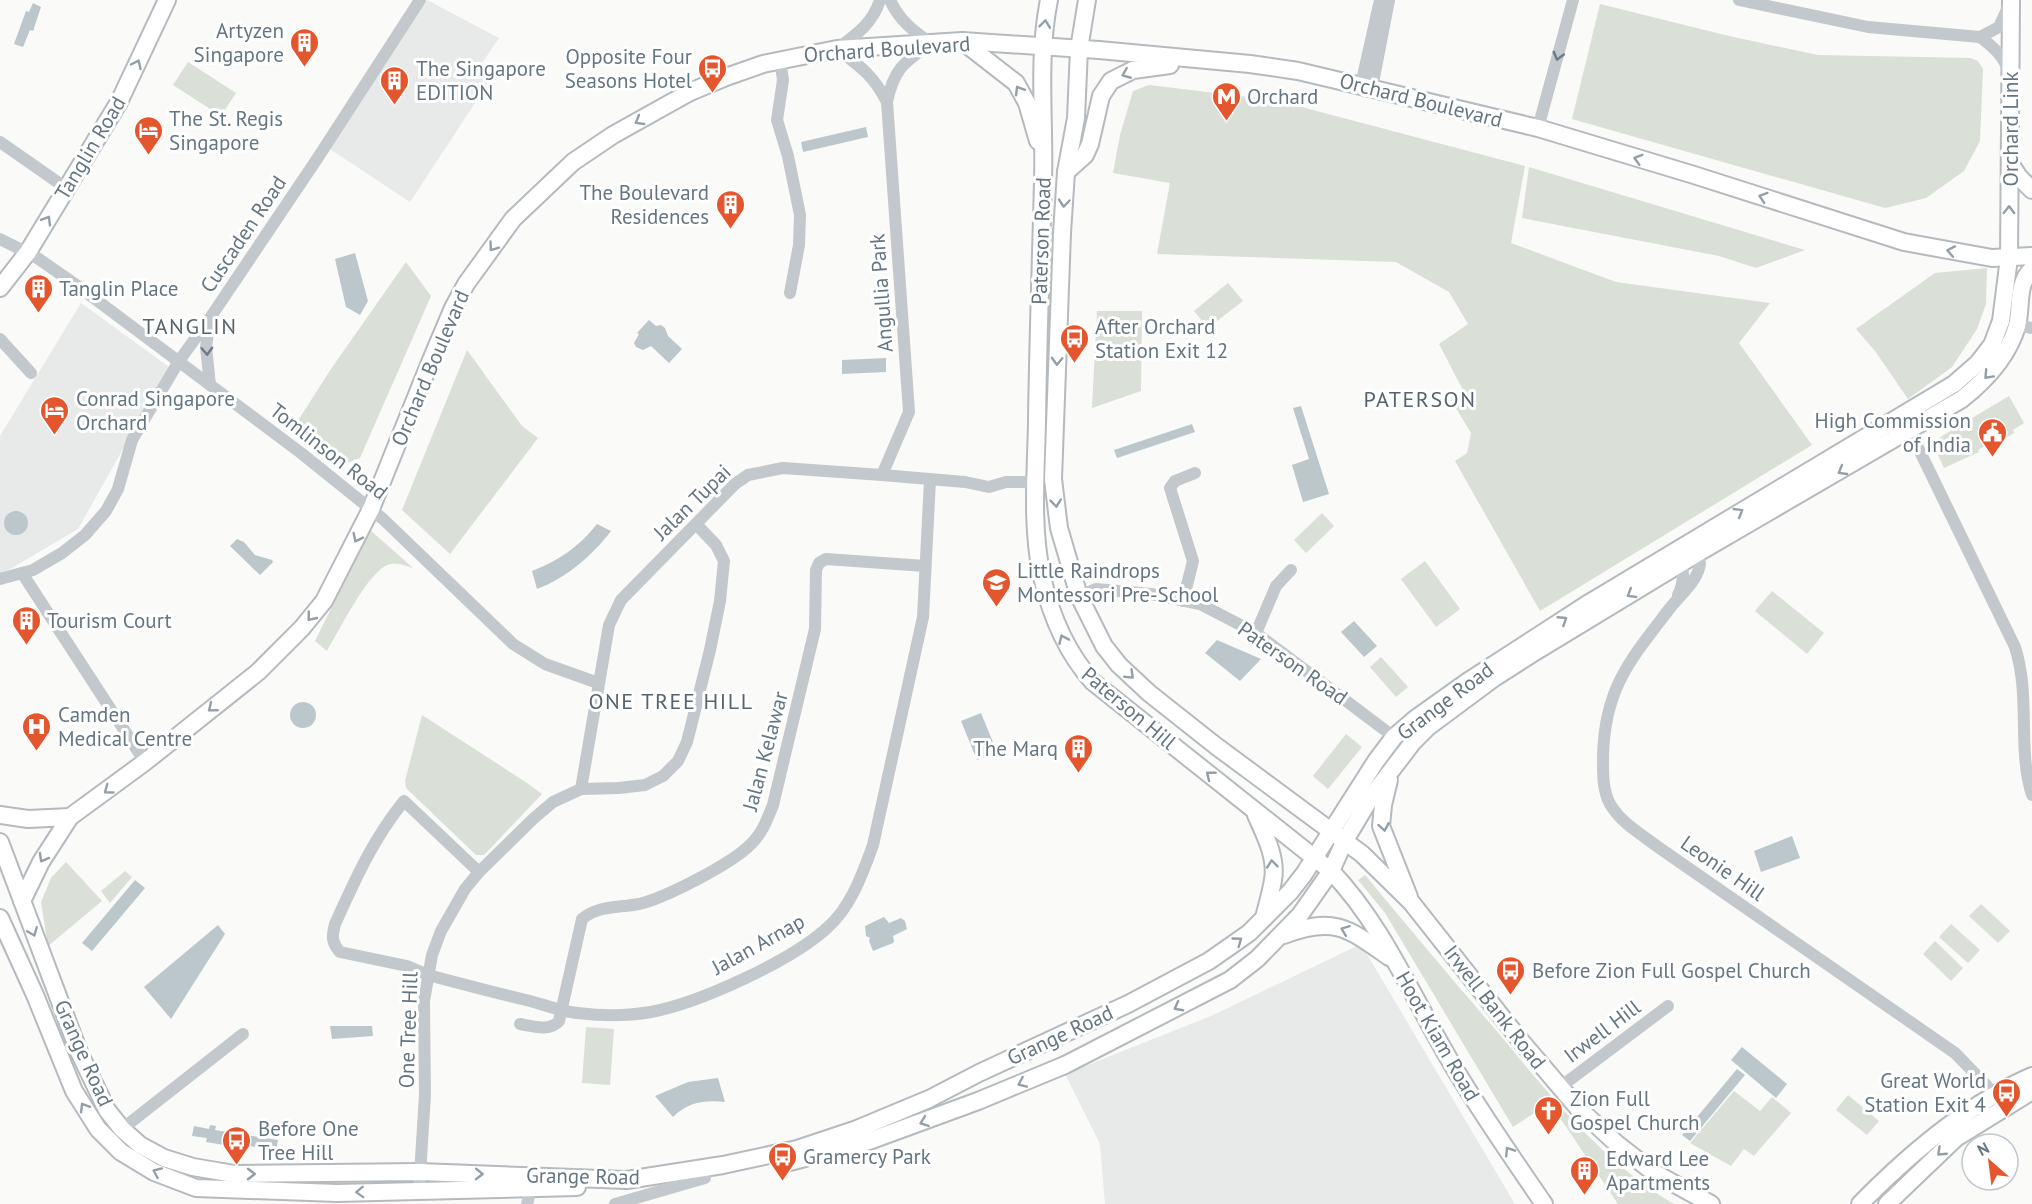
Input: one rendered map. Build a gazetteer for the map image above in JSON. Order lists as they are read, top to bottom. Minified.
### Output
{"streets":{"main road":["Orchard Boulevard","Orchard Link","Tanglin Road","Paterson Road","Grange Road","Paterson Hill","Irwell Bank Road","Hoot Kiam Road"],"street":["Cuscaden Road","Angullia Park","Tomlinson Road","Jalan Tupai","Jalan Kelawar","Leonie Hill","Jalan Arnap","One Tree Hill","Irwell Hill"]},"crossings":[["Orchard Boulevard","Orchard Link"],["Orchard Boulevard","Paterson Road"],["Orchard Boulevard","Angullia Park"],["Orchard Boulevard","Tomlinson Road"],["Orchard Boulevard","Grange Road"],["Orchard Link","Grange Road"],["Tanglin Road","Tomlinson Road"],["Cuscaden Road","Tomlinson Road"],["Paterson Road","Jalan Tupai"],["Paterson Road","Grange Road"],["Paterson Road","Paterson Hill"],["Angullia Park","Jalan Tupai"],["Tomlinson Road","Jalan Tupai"],["Jalan Tupai","Paterson Hill"],["Jalan Tupai","Jalan Arnap"],["Jalan Tupai","One Tree Hill"],["Grange Road","Paterson Hill"],["Grange Road","Leonie Hill"],["Grange Road","Irwell Bank Road"],["Grange Road","One Tree Hill"],["Grange Road","Hoot Kiam Road"],["Paterson Hill","Irwell Bank Road"],["Paterson Hill","Hoot Kiam Road"],["Jalan Kelawar","Jalan Arnap"],["Jalan Arnap","One Tree Hill"],["Irwell Bank Road","Irwell Hill"]],"one_way":["Orchard Boulevard","Orchard Link","Tanglin Road","Hoot Kiam Road"],"districts":["TANGLIN","PATERSON","ONE TREE HILL"],"places":{"building":["Artyzen Singapore","The Singapore EDITION","The Boulevard Residences","Tanglin Place","Tourism Court","The Marq","Edward Lee Apartments"],"bus stop":["Opposite Four Seasons Hotel","After Orchard Station Exit 12","Before Zion Full Gospel Church","Great World Station Exit 4","Before One Tree Hill","Gramercy Park"],"metro station":["Orchard"],"hotel":["The St. Regis Singapore","Conrad Singapore Orchard"],"public building":["High Commission of India"],"school or university":["Little Raindrops Montessori Pre-School"],"hospital":["Camden Medical Centre"],"church":["Zion Full Gospel Church"]},"north":"top left"}
